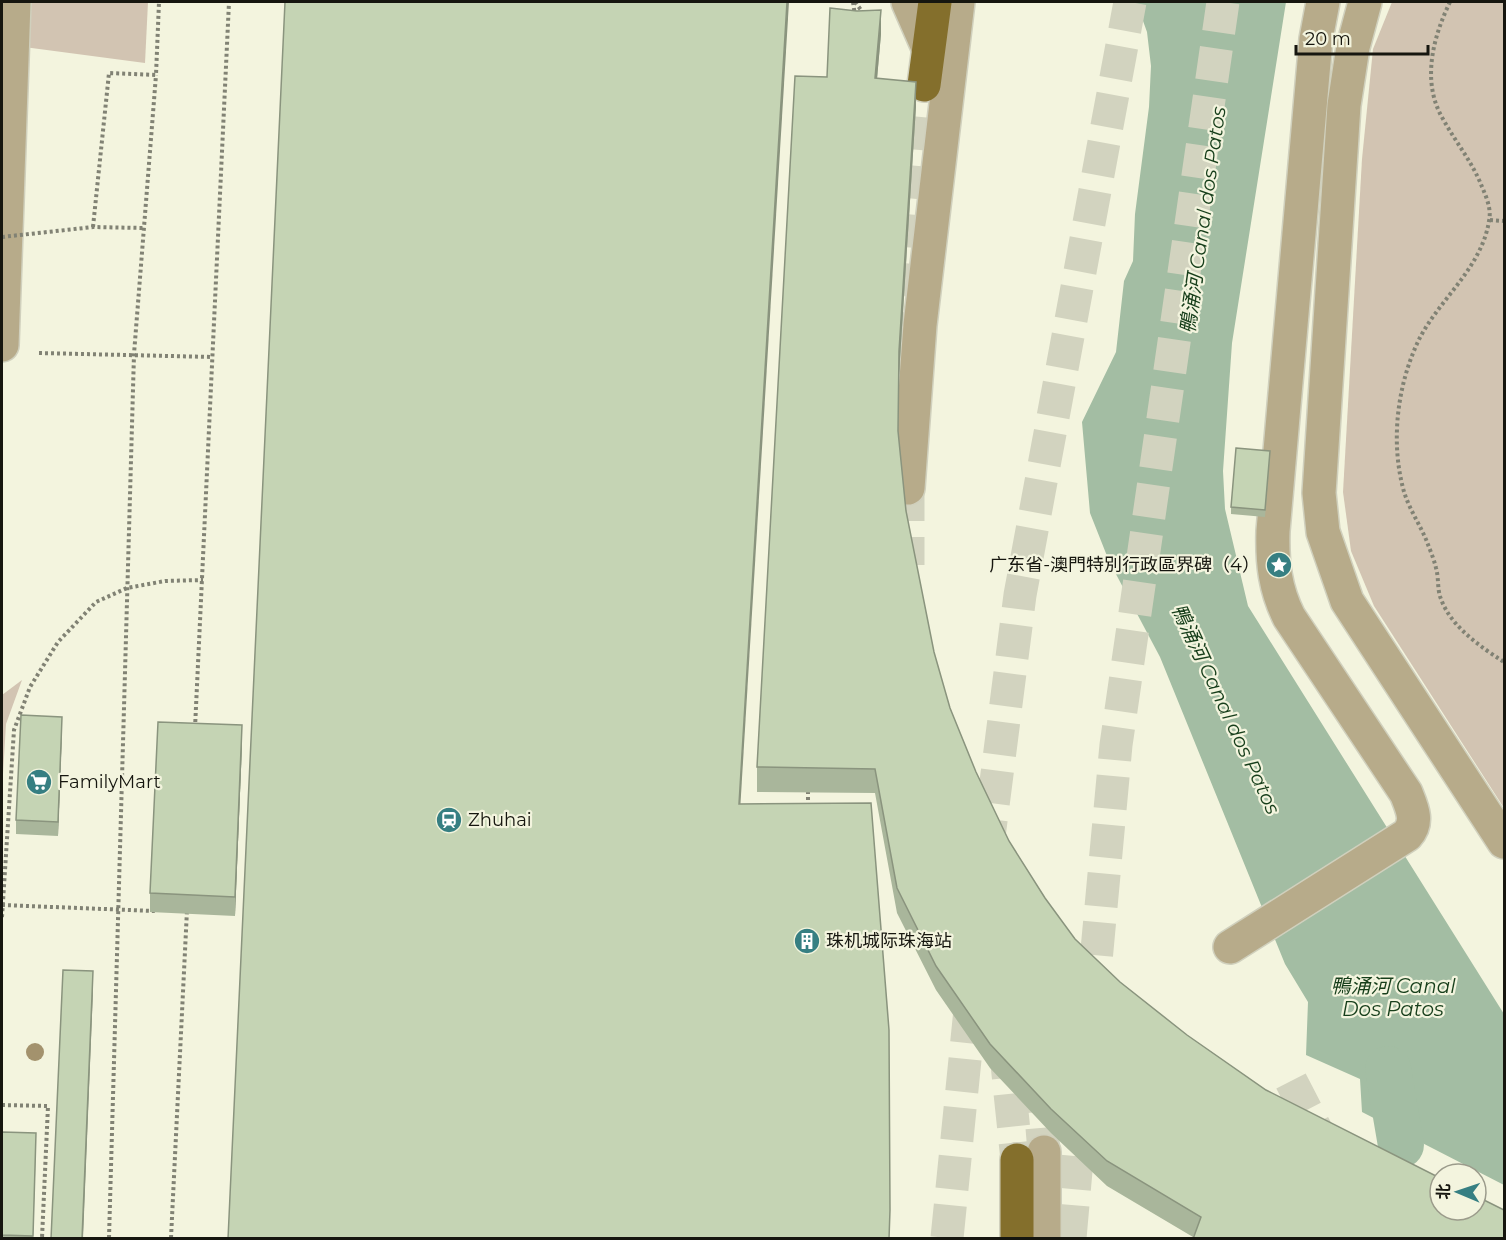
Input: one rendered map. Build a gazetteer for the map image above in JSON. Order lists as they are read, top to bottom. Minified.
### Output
{"water":["鴨涌河 Canal dos Patos","鴨涌河 Canal Dos Patos"],"places":{"place":["广东省-澳門特別行政區界碑（4）"],"supermarket":["FamilyMart"],"station":["Zhuhai"],"building":["珠机城际珠海站"]},"scale_bar":"20 m","north":"left"}
